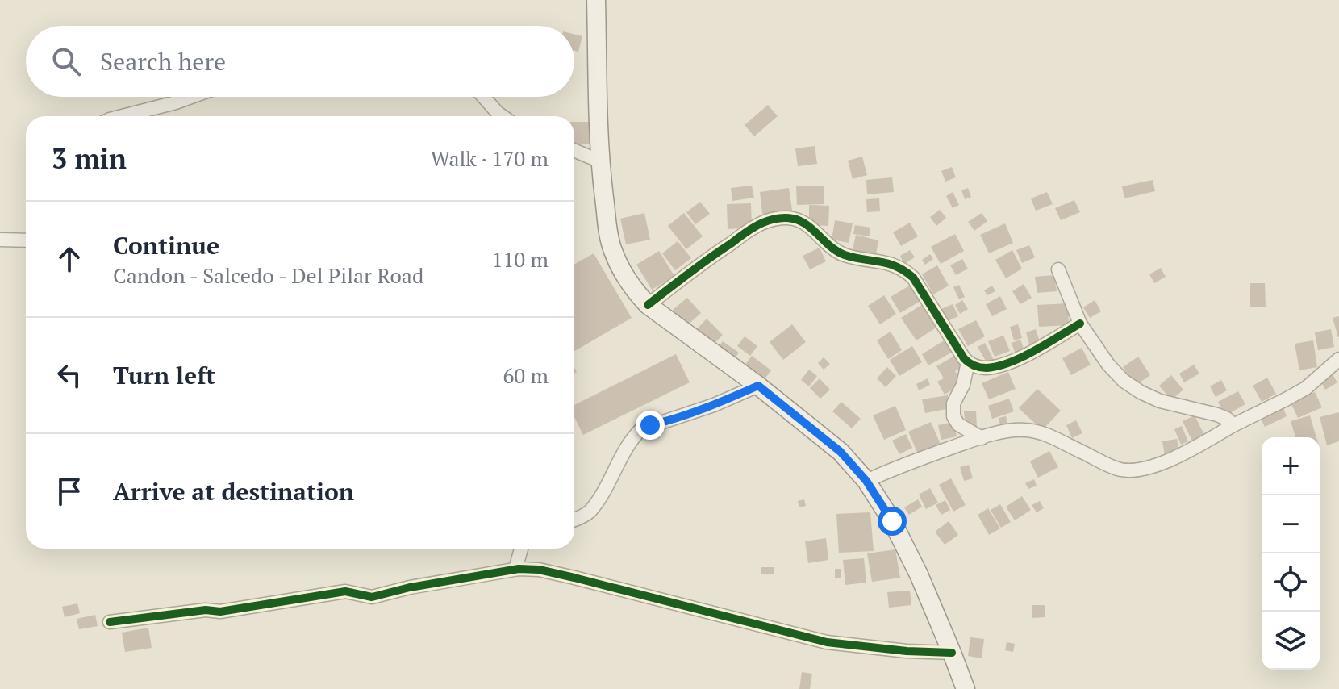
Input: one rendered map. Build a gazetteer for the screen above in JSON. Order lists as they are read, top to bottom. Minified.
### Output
{"page":{"search":"Search here","heading":["3 min","Walk · 170 m"],"list":[["Continue","Candon - Salcedo - Del Pilar Road","110 m"],["Turn left","60 m"],"Arrive at destination"],"map_buttons":["+","−"]}}
